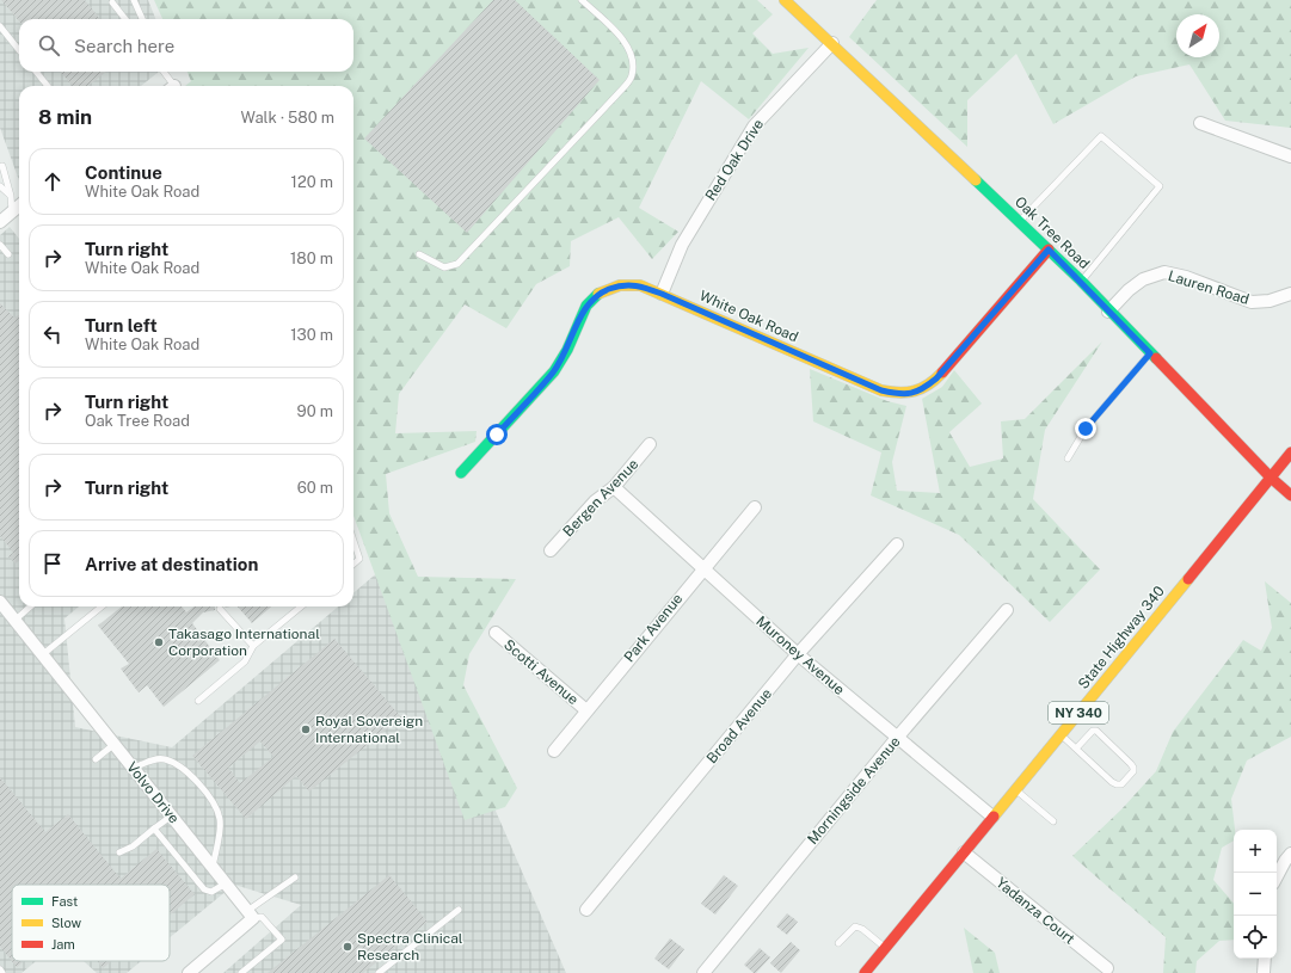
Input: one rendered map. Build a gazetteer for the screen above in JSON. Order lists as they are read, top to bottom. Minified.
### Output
{"streets":{"street":["Red Oak Drive","Oak Tree Road","Lauren Road","White Oak Road","Bergen Avenue","Park Avenue","State Highway 340","Muroney Avenue","Scotti Avenue","NY 340","Broad Avenue","Morningside Avenue","Volvo Drive","Yadanza Court"]},"crossings":[["Red Oak Drive","Oak Tree Road"],["Red Oak Drive","White Oak Road"],["Oak Tree Road","Lauren Road"],["Oak Tree Road","White Oak Road"],["Oak Tree Road","State Highway 340"],["Bergen Avenue","Muroney Avenue"],["Park Avenue","Muroney Avenue"],["Park Avenue","Scotti Avenue"],["State Highway 340","Muroney Avenue"],["State Highway 340","Yadanza Court"],["Muroney Avenue","Broad Avenue"],["Muroney Avenue","Morningside Avenue"]],"places":["Takasago International Corporation","Royal Sovereign International","Spectra Clinical Research"],"legend":["Fast","Slow","Jam"],"north":"top right","page":{"search":"Search here","heading":["8 min","Walk · 580 m"],"list":[["Continue","White Oak Road","120 m"],["Turn right","White Oak Road","180 m"],["Turn left","White Oak Road","130 m"],["Turn right","Oak Tree Road","90 m"],["Turn right","60 m"],"Arrive at destination"],"map_buttons":["+","−"]}}
